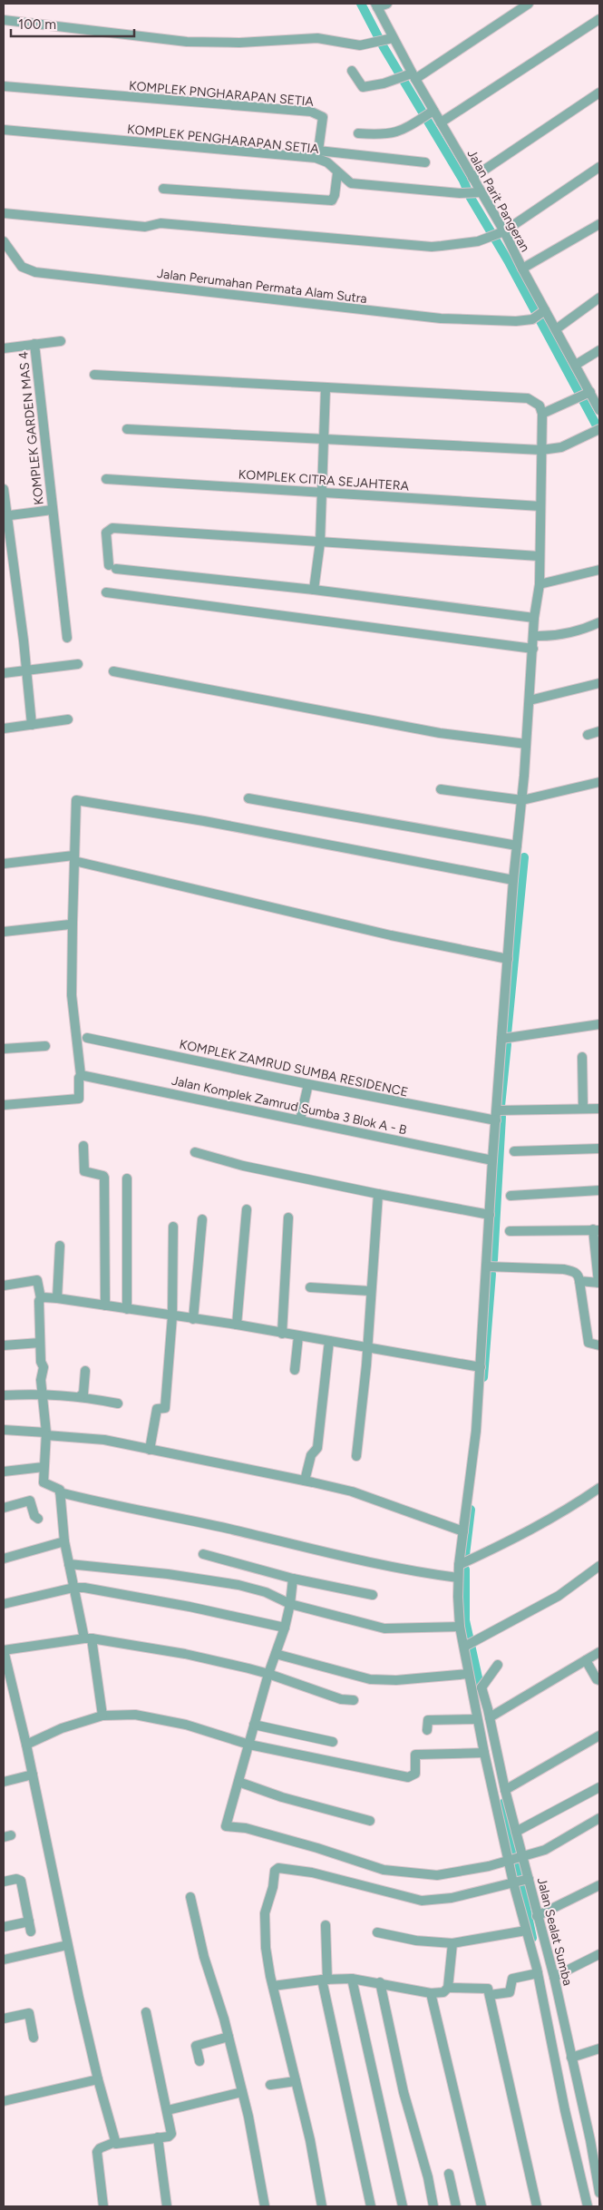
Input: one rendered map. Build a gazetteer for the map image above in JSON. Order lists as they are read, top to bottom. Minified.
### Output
{"streets":{"street":["KOMPLEK PNGHARAPAN SETIA","KOMPLEK PENGHARAPAN SETIA","Jalan Parit Pangeran","Jalan Perumahan Permata Alam Sutra","KOMPLEK GARDEN MAS 4","KOMPLEK CITRA SEJAHTERA","KOMPLEK ZAMRUD SUMBA RESIDENCE","Jalan Komplek Zamrud Sumba 3 Blok A - B","Jalan Sealat Sumba"]},"crossings":[["KOMPLEK PENGHARAPAN SETIA","Jalan Parit Pangeran"],["Jalan Parit Pangeran","Jalan Perumahan Permata Alam Sutra"],["KOMPLEK CITRA SEJAHTERA","Jalan Sealat Sumba"],["KOMPLEK ZAMRUD SUMBA RESIDENCE","Jalan Sealat Sumba"],["Jalan Komplek Zamrud Sumba 3 Blok A - B","Jalan Sealat Sumba"]],"scale_bar":"100 m"}
